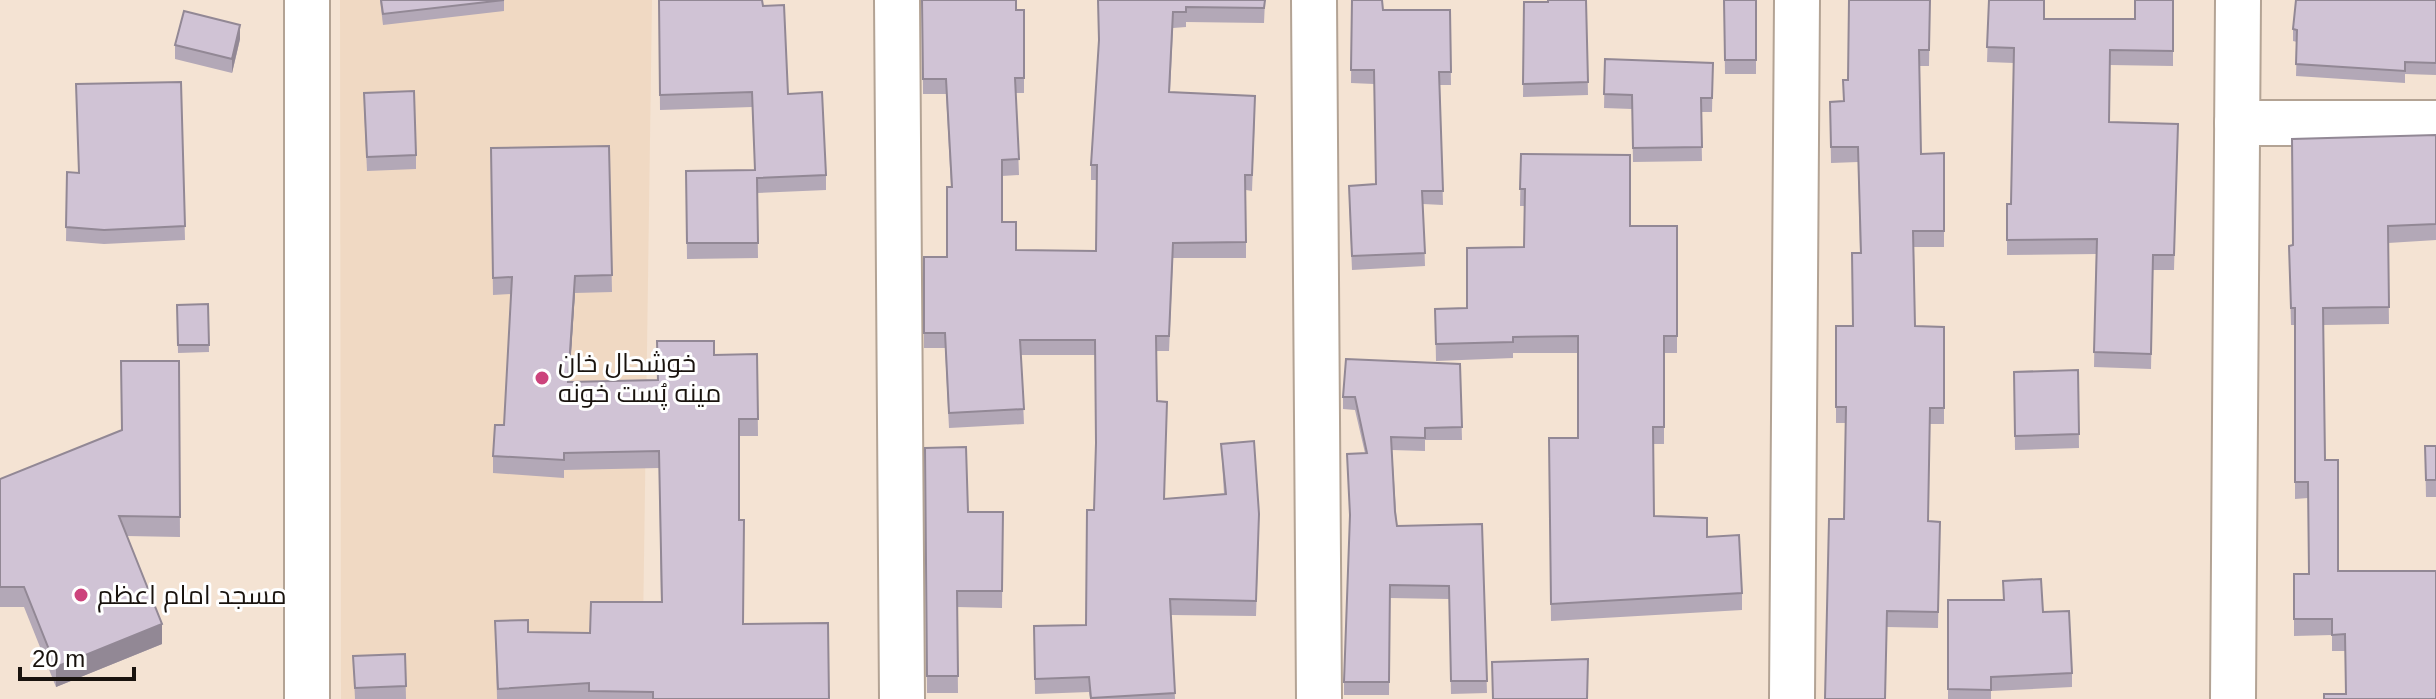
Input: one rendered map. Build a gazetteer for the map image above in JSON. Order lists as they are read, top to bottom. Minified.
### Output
{"places":["خوشحال خان مینه پُست خونه","مسجد امام اعظم"],"scale_bar":"20 m"}
